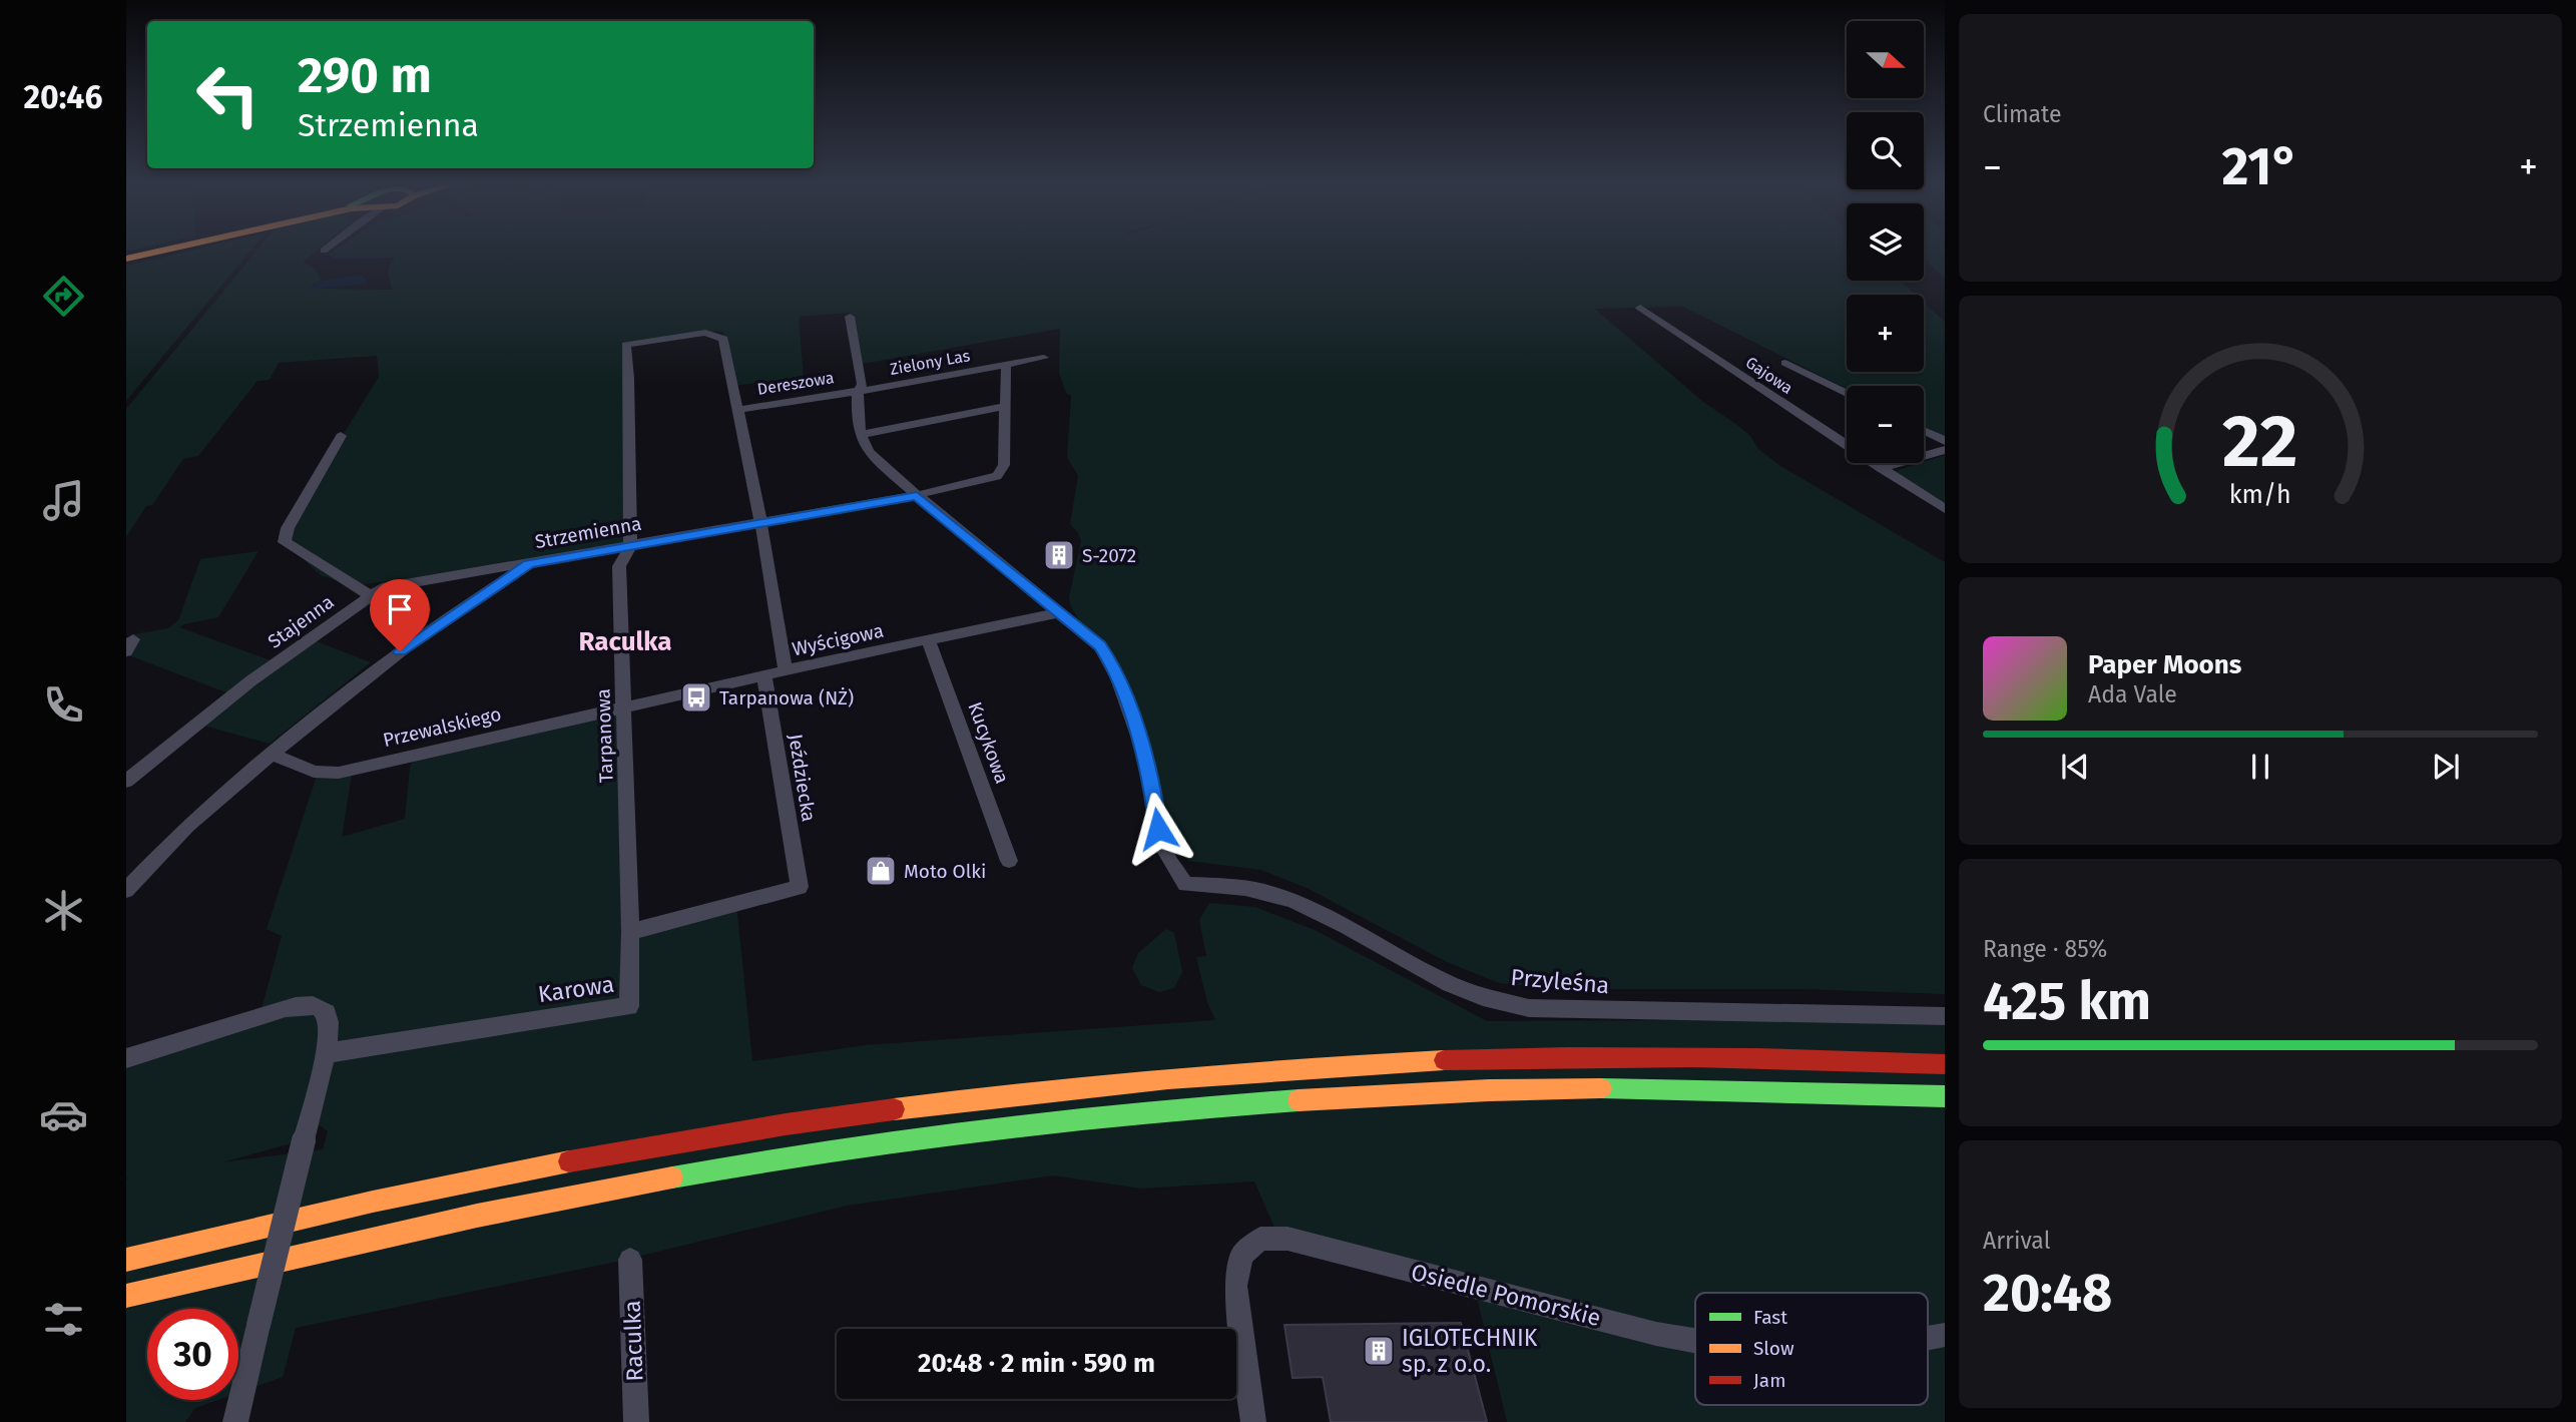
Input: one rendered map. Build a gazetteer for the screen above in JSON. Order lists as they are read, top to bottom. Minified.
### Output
{"streets":{"street":["Zielony Las","Gajowa","Dereszowa","Strzemienna","Stajenna","Wyścigowa","Przewalskiego","Tarpanowa","Kucykowa","Jeździecka","Przyleśna","Karowa","Osiedle Pomorskie","Raculka"]},"crossings":[["Zielony Las","Dereszowa"],["Dereszowa","Strzemienna"],["Dereszowa","Wyścigowa"],["Dereszowa","Tarpanowa"],["Strzemienna","Stajenna"],["Strzemienna","Przewalskiego"],["Strzemienna","Tarpanowa"],["Wyścigowa","Przewalskiego"],["Wyścigowa","Tarpanowa"],["Wyścigowa","Kucykowa"],["Wyścigowa","Jeździecka"],["Wyścigowa","Przyleśna"],["Przewalskiego","Tarpanowa"],["Tarpanowa","Jeździecka"],["Tarpanowa","Karowa"],["Jeździecka","Karowa"]],"districts":["Raculka"],"places":{"building":["S-2072","IGLOTECHNIK sp. z o.o."],"bus stop":["Tarpanowa (NŻ)"],"shop":["Moto Olki"]},"legend":["Fast","Slow","Jam"],"north":"right","page":{"tabs":"20:46","tile":["Climate",["Range · 85%","425 km"],["Arrival","20:48"]],"map_buttons":["+","−"],"turn":["290 m","Strzemienna"],"heat":["−","21°","+"],"song":["Paper Moons","Ada Vale"],"limit":"30","trip":"20:48 · 2 min · 590 m","gauge":["22","km/h"]}}
